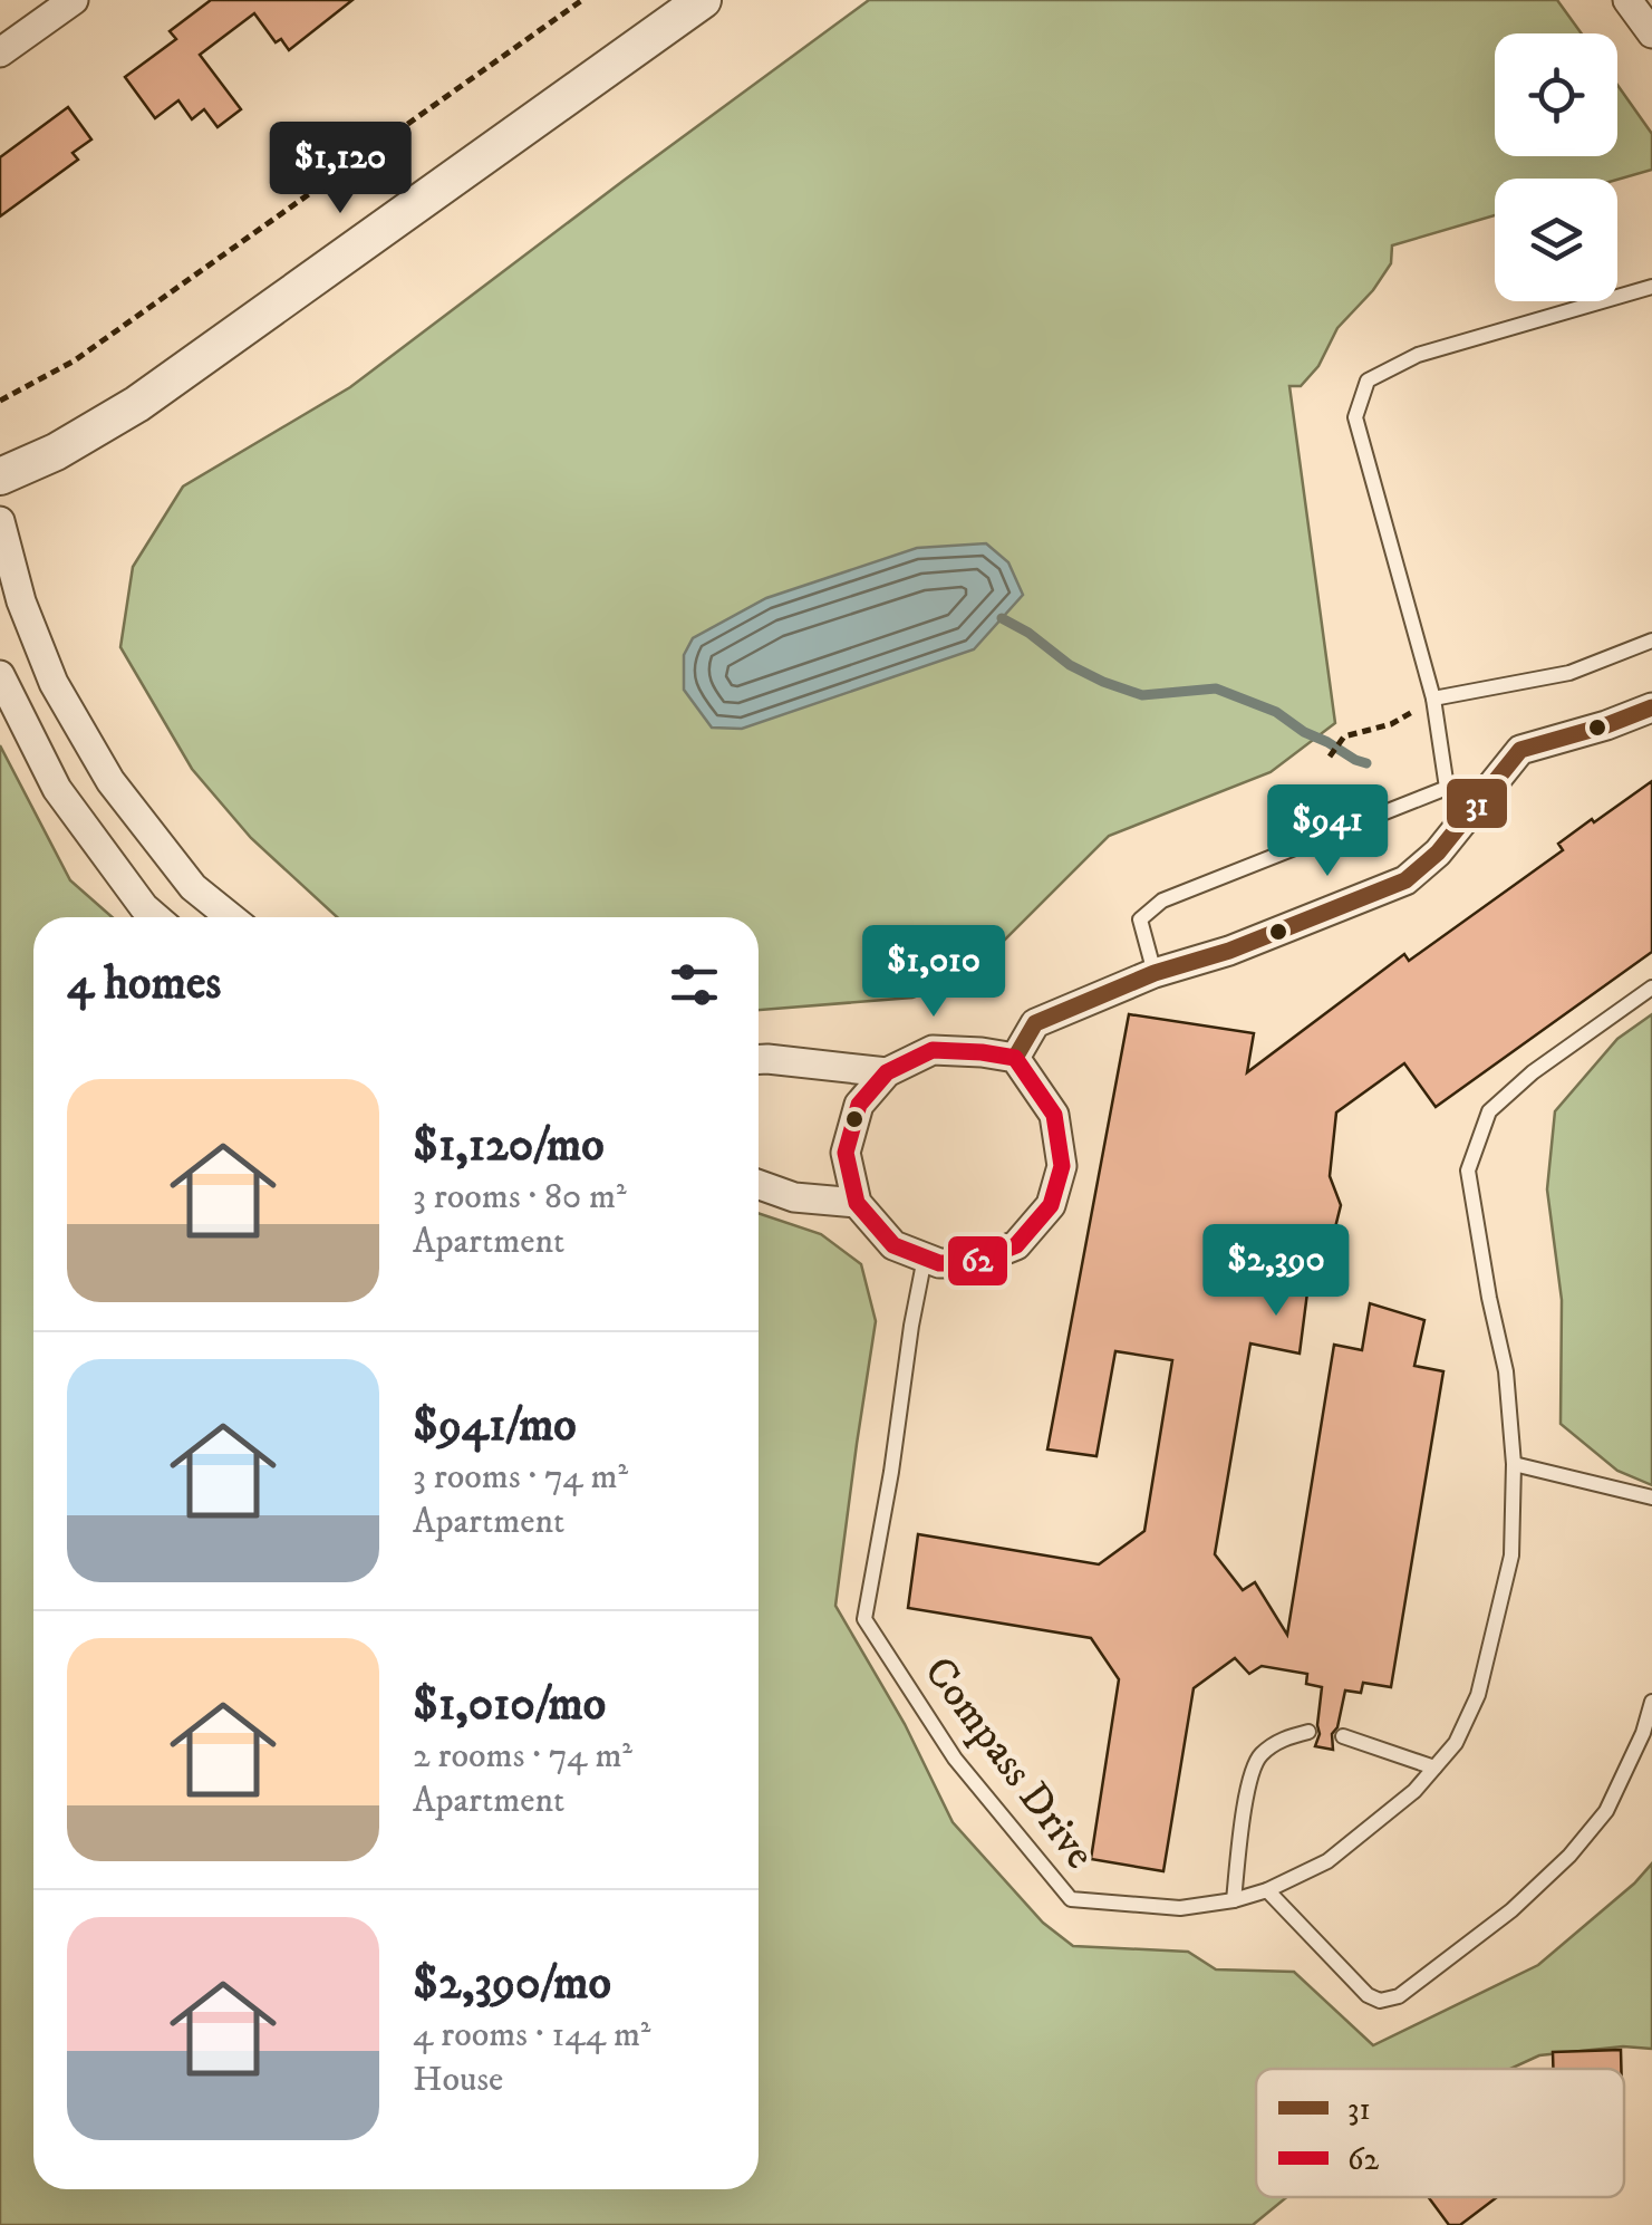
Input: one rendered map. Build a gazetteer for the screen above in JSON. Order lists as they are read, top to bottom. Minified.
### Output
{"streets":{"lane":["Compass Drive"]},"lines":["transit line 31","transit line 62"],"legend":["31","62"],"page":{"price":["$1,120","$941","$1,010","$2,390"],"heading":"4 homes","list":[{"name":"$1,120/mo","note":"3 rooms · 80 m² · Apartment"},{"name":"$941/mo","note":"3 rooms · 74 m² · Apartment"},{"name":"$1,010/mo","note":"2 rooms · 74 m² · Apartment"},{"name":"$2,390/mo","note":"4 rooms · 144 m² · House"}]}}
